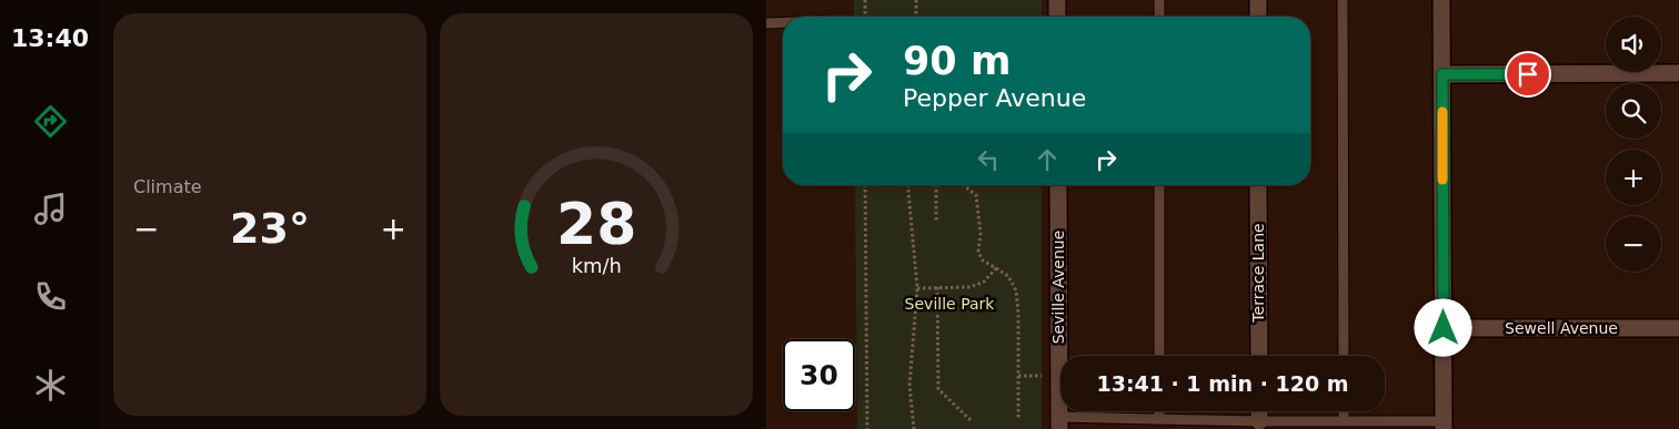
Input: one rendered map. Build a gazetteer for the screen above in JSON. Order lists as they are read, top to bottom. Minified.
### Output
{"streets":{"street":["Terrace Lane","Seville Avenue","Sewell Avenue"]},"parks":["Seville Park"],"page":{"tabs":"13:40","tile":"Climate","map_buttons":["+","−"],"turn":["90 m","Pepper Avenue"],"heat":["−","23°","+"],"limit":"30","trip":"13:41 · 1 min · 120 m","gauge":["28","km/h"]}}
